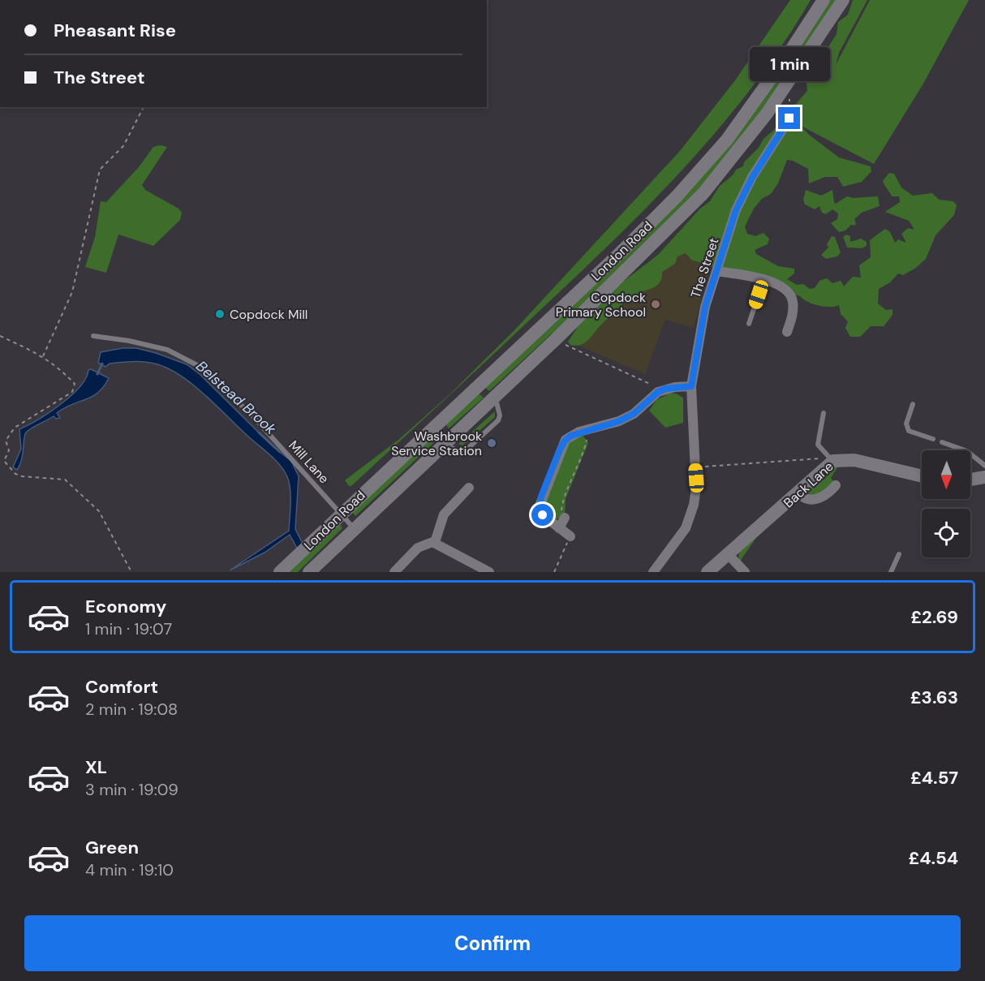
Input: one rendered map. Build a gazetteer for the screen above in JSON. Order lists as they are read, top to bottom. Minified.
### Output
{"streets":{"street":["London Road","The Street","Back Lane"],"lane":["Mill Lane"]},"crossings":[["London Road","Mill Lane"]],"water":["Belstead Brook"],"places":["Copdock Primary School","Copdock Mill","Washbrook Service Station"],"north":"bottom","page":{"banner":["Pheasant Rise","The Street"],"bubble":"1 min","list":[{"name":"Economy","note":"1 min · 19:07","value":"£2.69"},{"name":"Comfort","note":"2 min · 19:08","value":"£3.63"},{"name":"XL","note":"3 min · 19:09","value":"£4.57"},{"name":"Green","note":"4 min · 19:10","value":"£4.54"}],"buttons":"Confirm"}}
